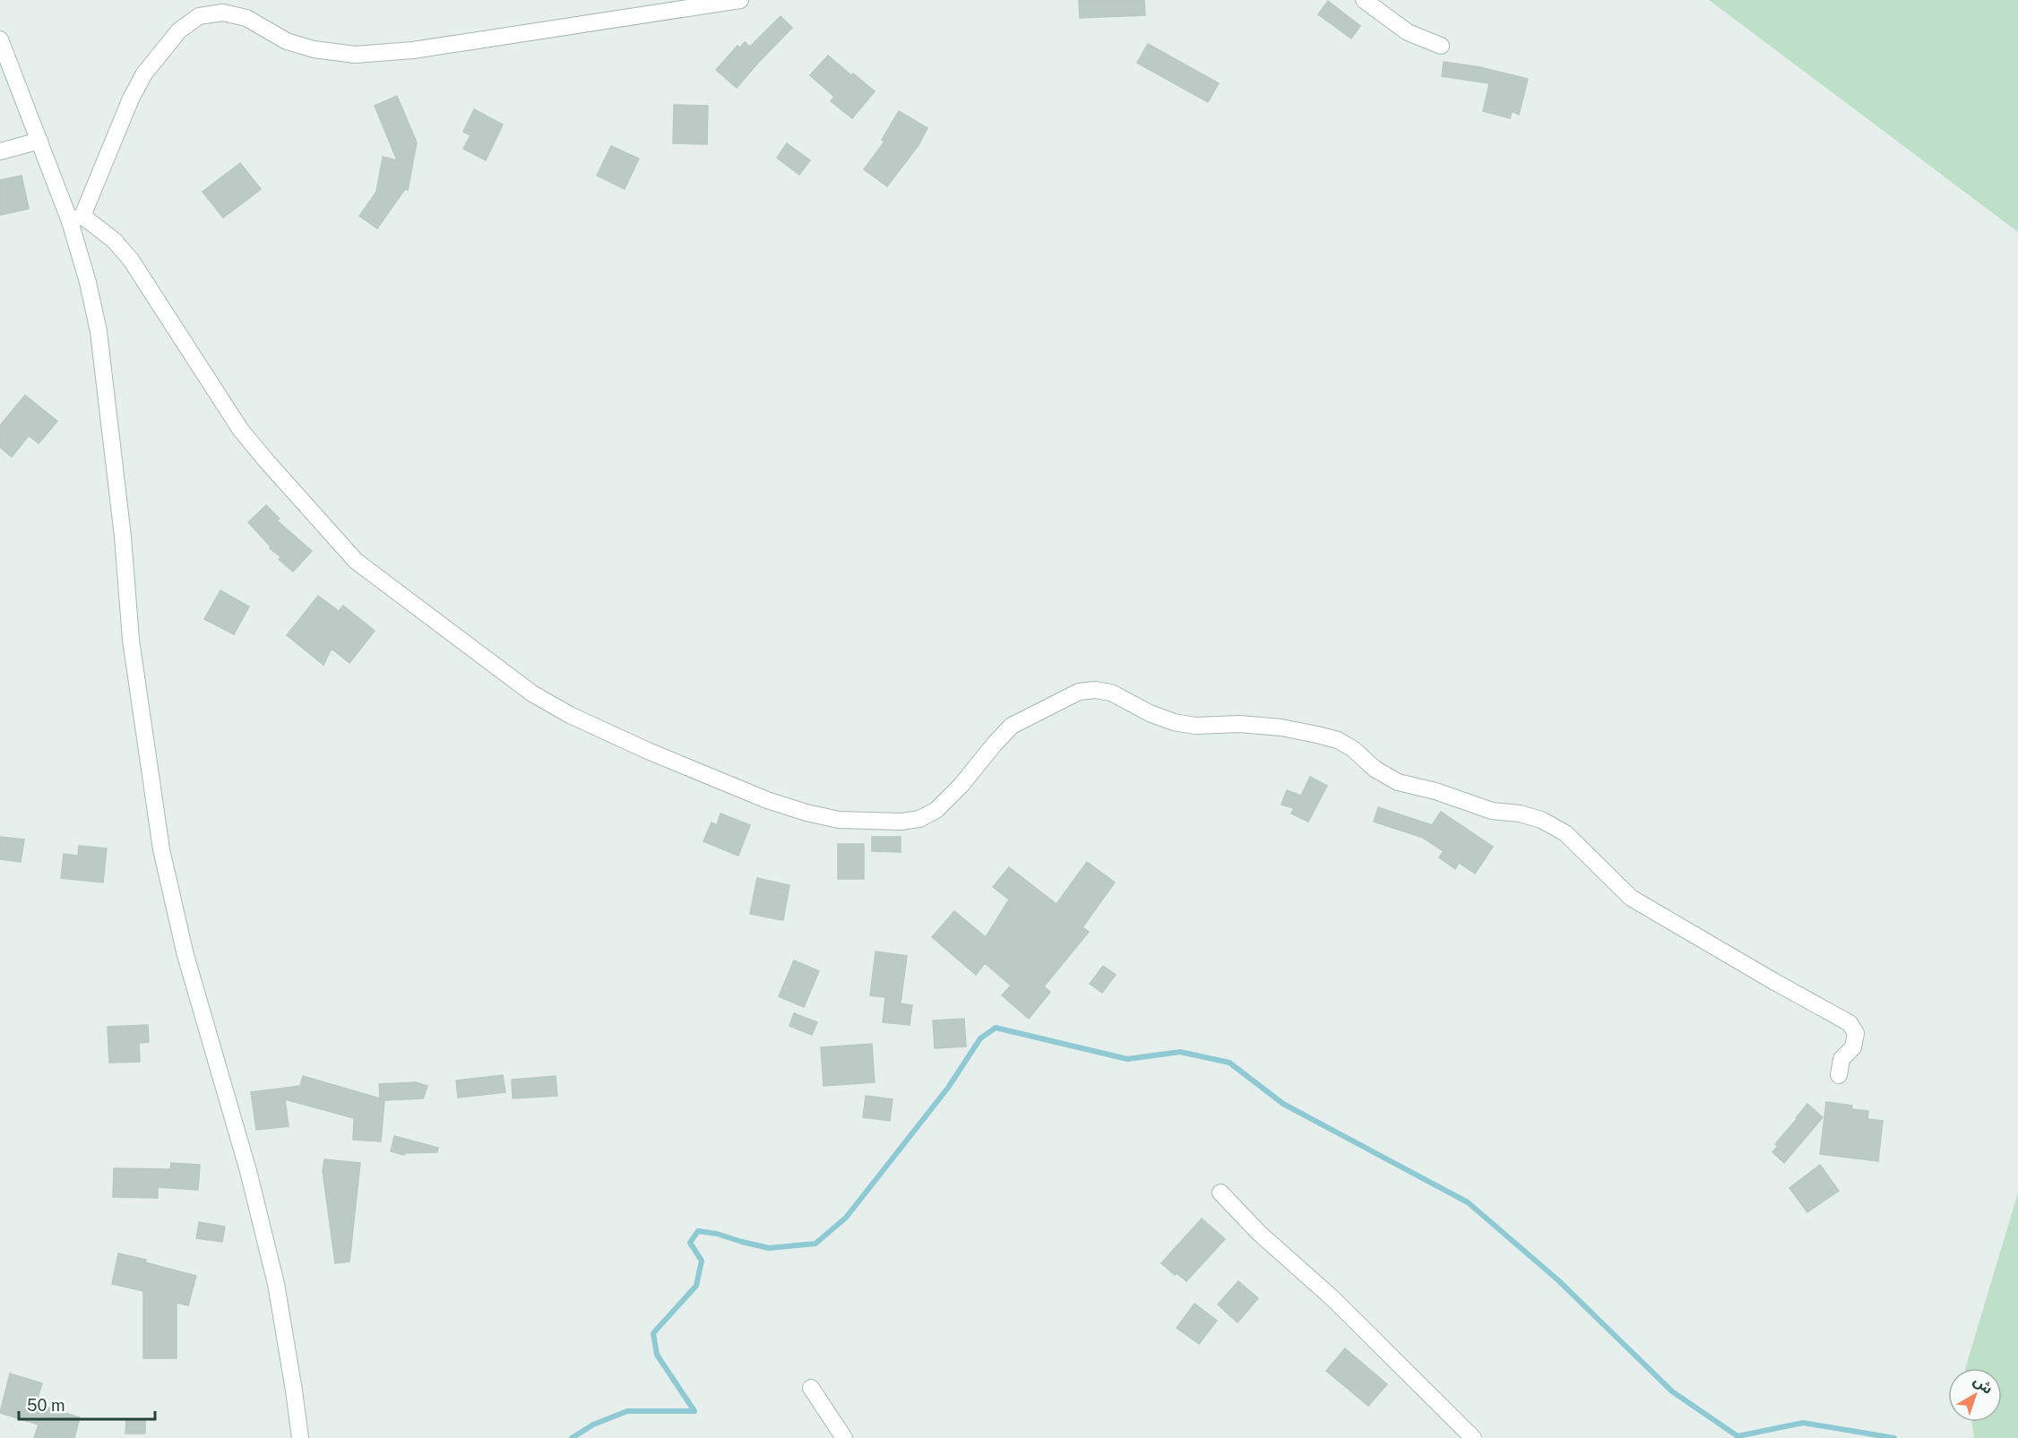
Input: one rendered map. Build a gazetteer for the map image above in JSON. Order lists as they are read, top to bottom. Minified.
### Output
{"scale_bar":"50 m","north":"top right"}
